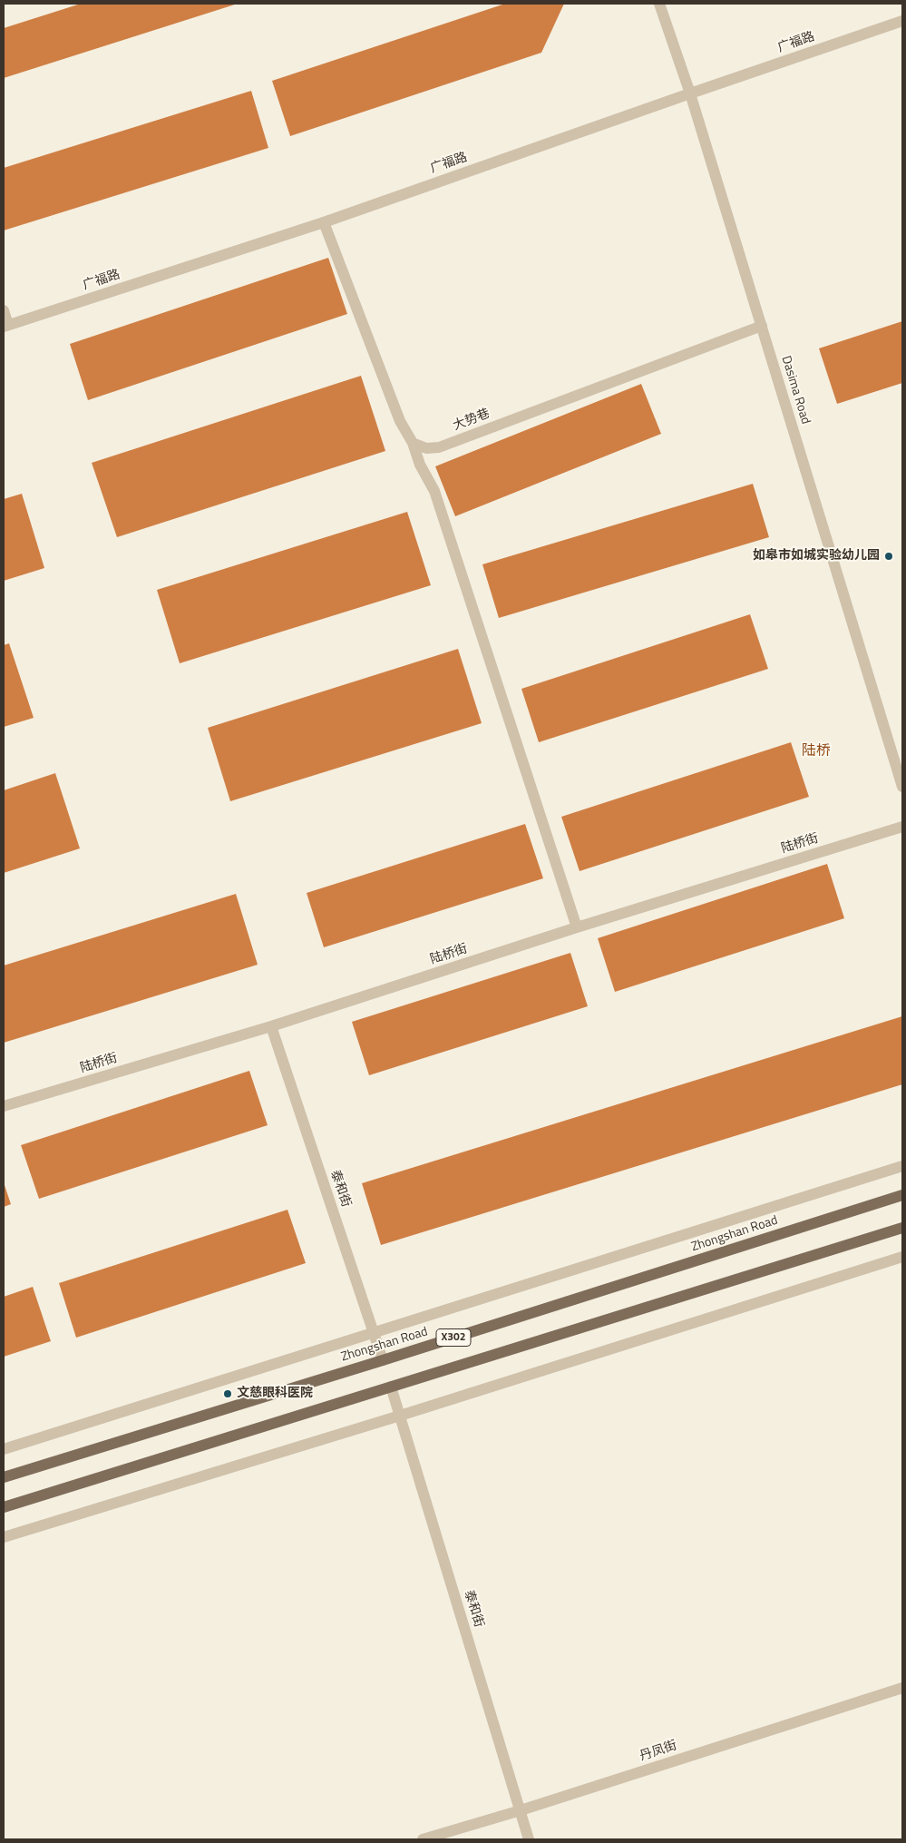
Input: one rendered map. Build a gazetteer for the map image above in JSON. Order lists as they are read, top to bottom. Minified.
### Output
{"streets":{"main road":["Zhongshan Road","X302"],"street":["广福路","Dasima Road","大势巷","陆桥街","泰和街","丹凤街"]},"crossings":[["广福路","Dasima Road"],["Dasima Road","大势巷"],["陆桥街","泰和街"],["泰和街","Zhongshan Road"],["泰和街","X302"],["泰和街","丹凤街"]],"districts":["陆桥"],"places":["如皋市如城实验幼儿园","文慈眼科医院"]}
